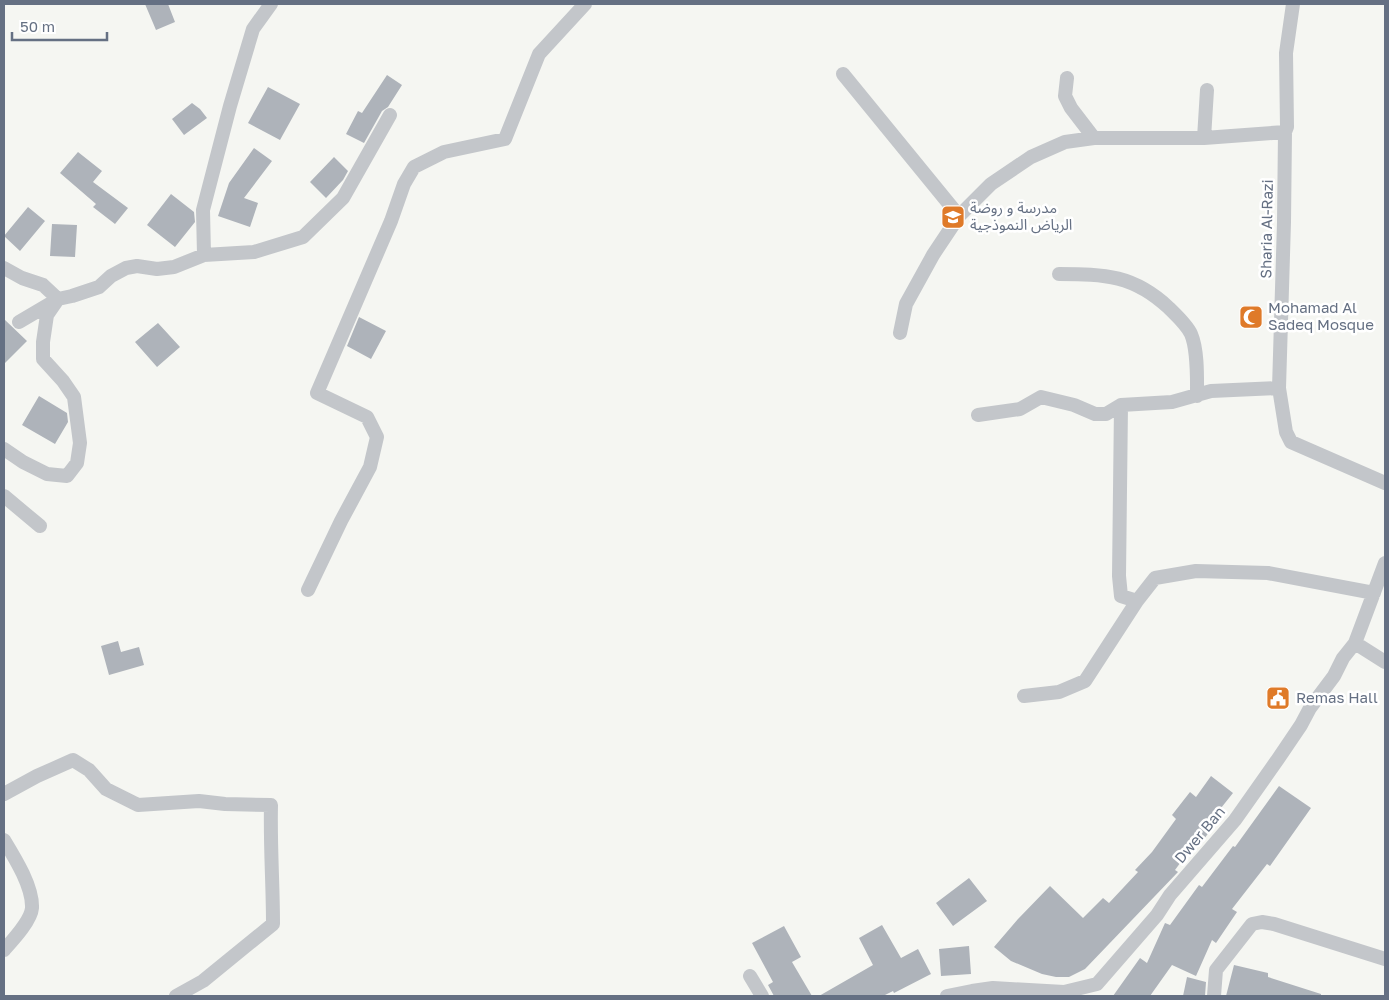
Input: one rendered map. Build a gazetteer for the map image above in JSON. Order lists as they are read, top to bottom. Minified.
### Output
{"streets":{"street":["Sharia Al-Razi","Dwer Ban"]},"places":{"school or university":["مدرسة و روضة الرياض النموذجية"],"mosque":["Mohamad Al Sadeq Mosque"],"public building":["Remas Hall"]},"scale_bar":"50 m"}
